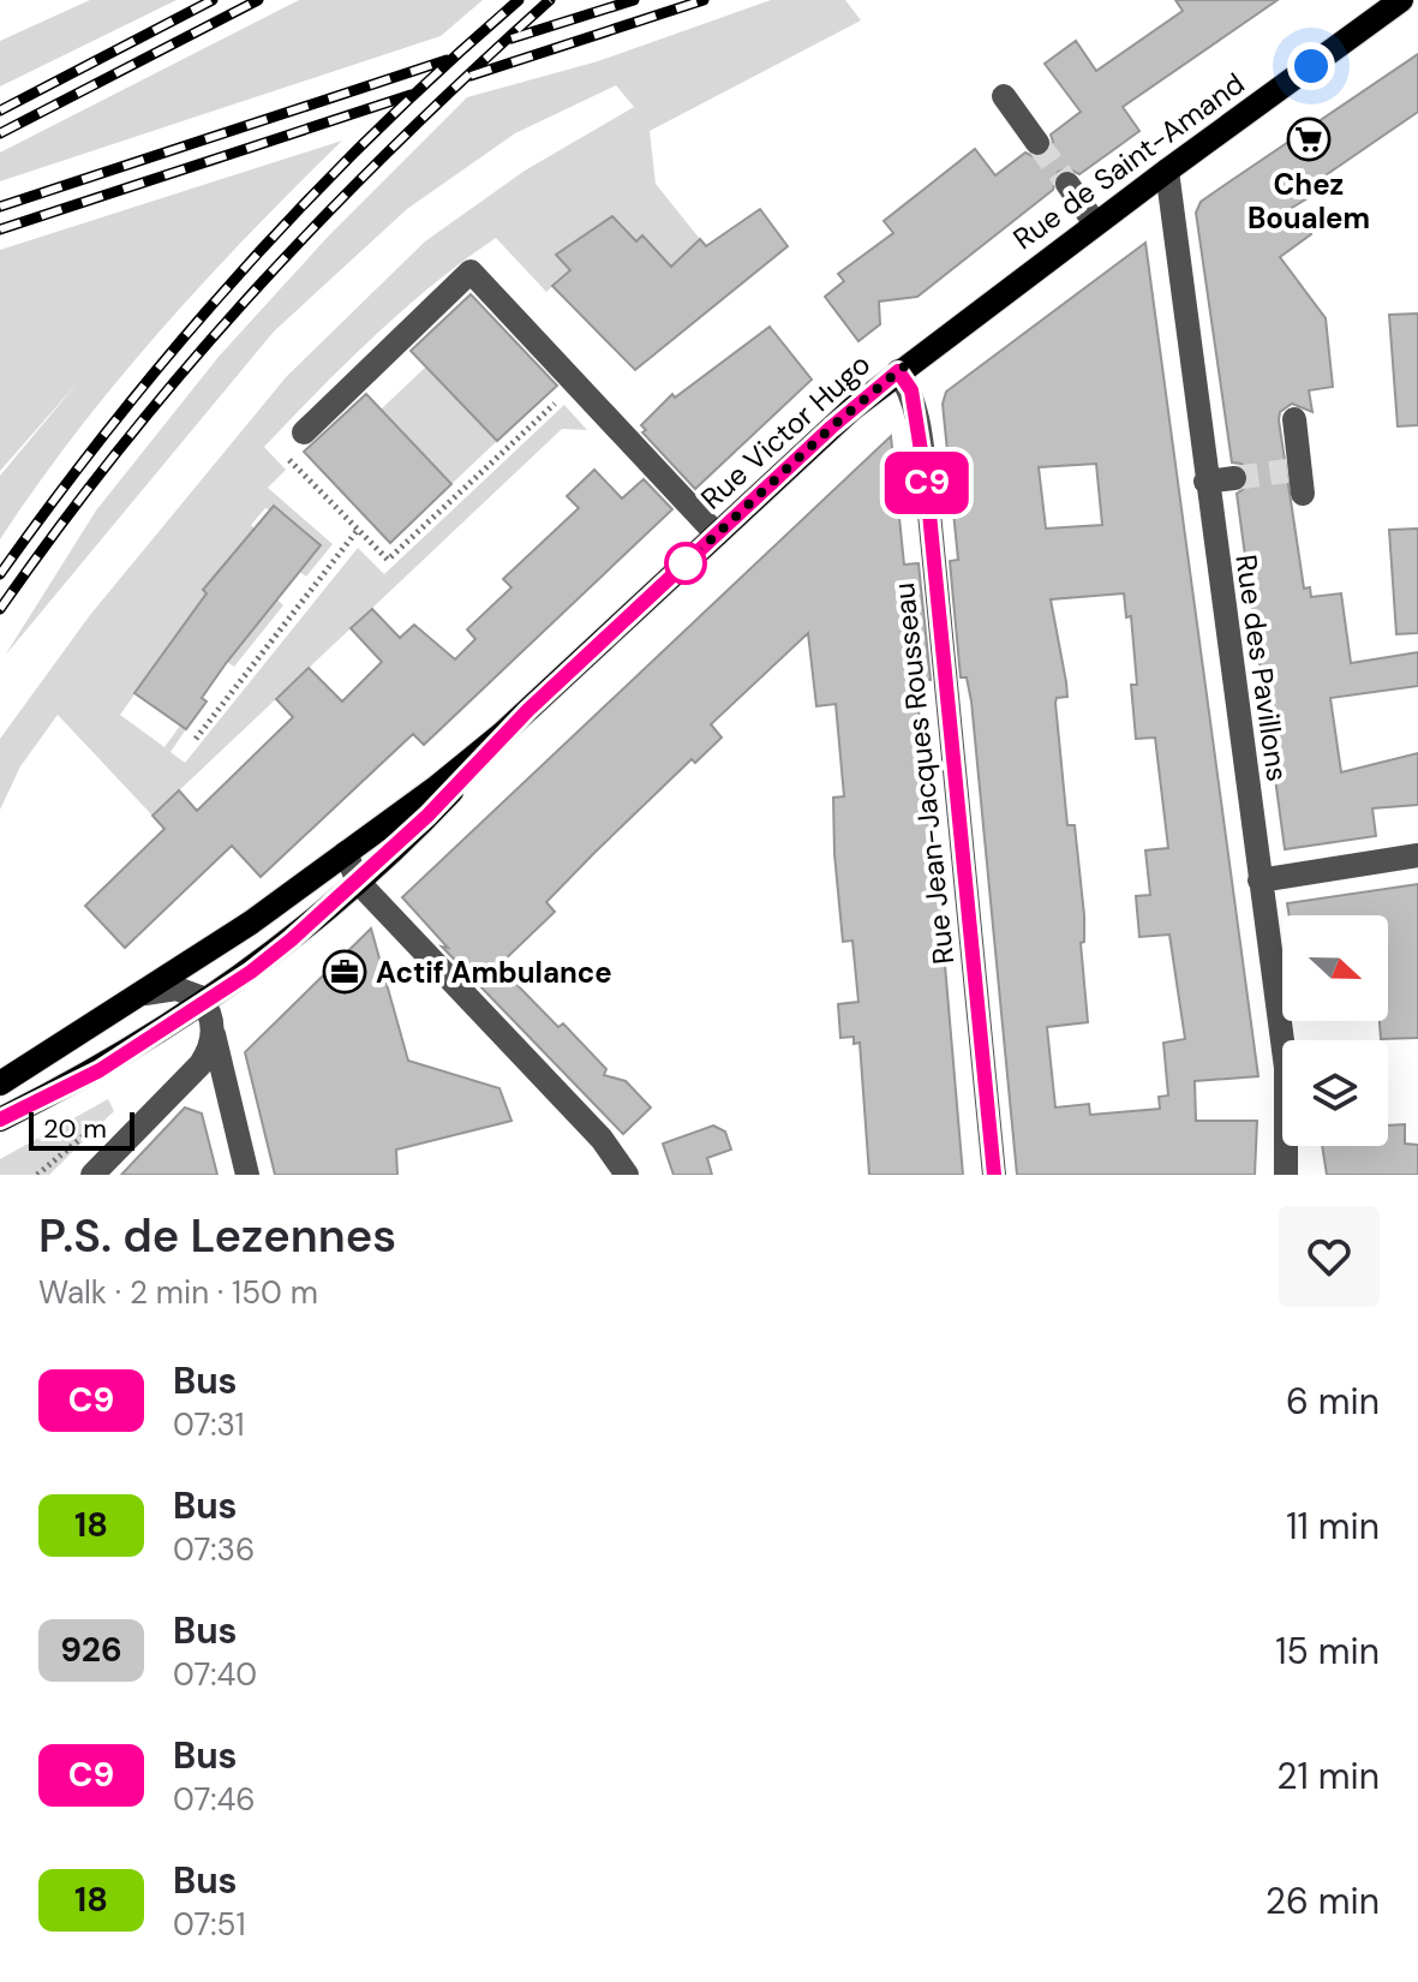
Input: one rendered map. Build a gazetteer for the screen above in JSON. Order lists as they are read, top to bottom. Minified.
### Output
{"streets":{"main road":["Rue de Saint-Amand","Rue Victor Hugo"],"street":["Rue des Pavillons","Rue Jean-Jacques Rousseau"]},"crossings":[["Rue de Saint-Amand","Rue Victor Hugo"],["Rue de Saint-Amand","Rue des Pavillons"],["Rue de Saint-Amand","Rue Jean-Jacques Rousseau"],["Rue Victor Hugo","Rue Jean-Jacques Rousseau"]],"places":{"supermarket":["Chez Boualem"],"office":["Actif Ambulance"]},"lines":["bus line C9"],"scale_bar":"20 m","north":"right","page":{"on_map":"C9","scale":"20 m","heading":["P.S. de Lezennes","Walk · 2 min · 150 m"],"list":[{"mark":"C9","name":"Bus","note":"07:31","value":"6 min"},{"mark":"18","name":"Bus","note":"07:36","value":"11 min"},{"mark":"926","name":"Bus","note":"07:40","value":"15 min"},{"mark":"C9","name":"Bus","note":"07:46","value":"21 min"},{"mark":"18","name":"Bus","note":"07:51","value":"26 min"}]}}
